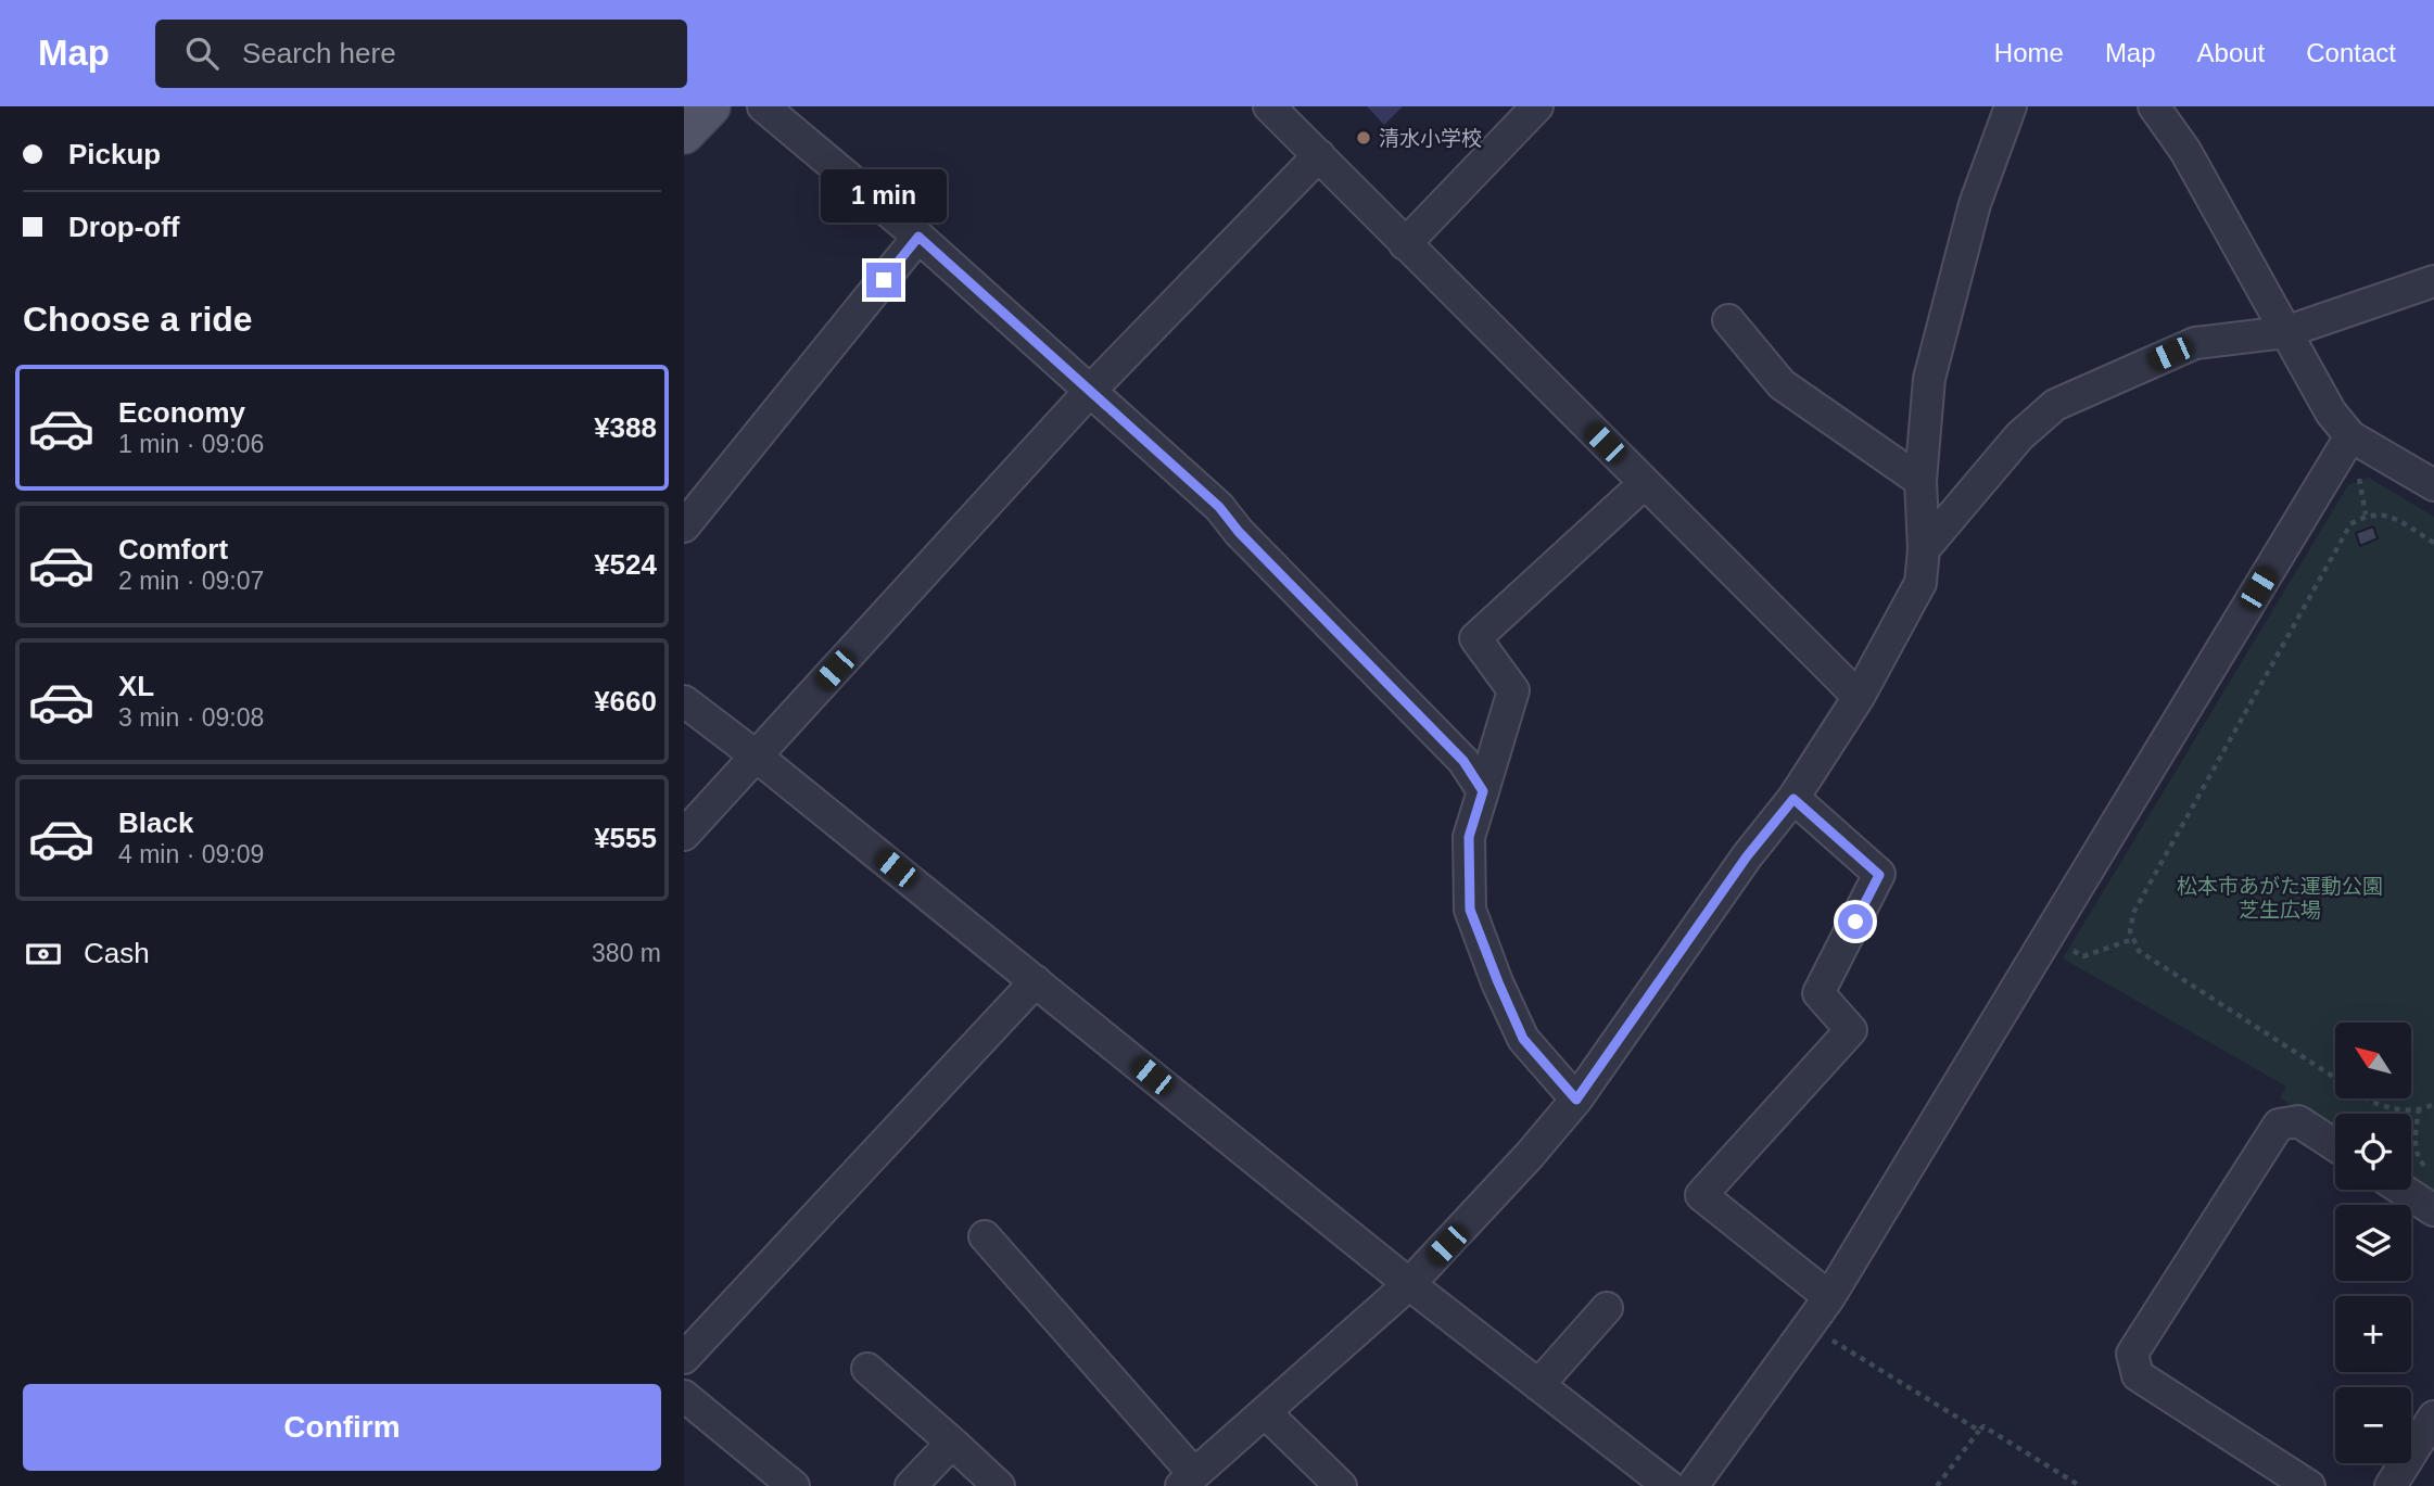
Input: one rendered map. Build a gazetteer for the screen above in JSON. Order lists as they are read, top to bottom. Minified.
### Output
{"parks":["松本市あがた運動公園 芝生広場"],"places":["清水小学校"],"north":"top left","page":{"header":"Map","search":"Search here","nav":["Home","Map","About","Contact"],"banner":["Pickup","Drop-off"],"bubble":"1 min","heading":"Choose a ride","list":[{"name":"Economy","note":"1 min · 09:06","value":"¥388"},{"name":"Comfort","note":"2 min · 09:07","value":"¥524"},{"name":"XL","note":"3 min · 09:08","value":"¥660"},{"name":"Black","note":"4 min · 09:09","value":"¥555"}],"pay":["Cash","380 m"],"map_buttons":["+","−"],"buttons":"Confirm"}}
